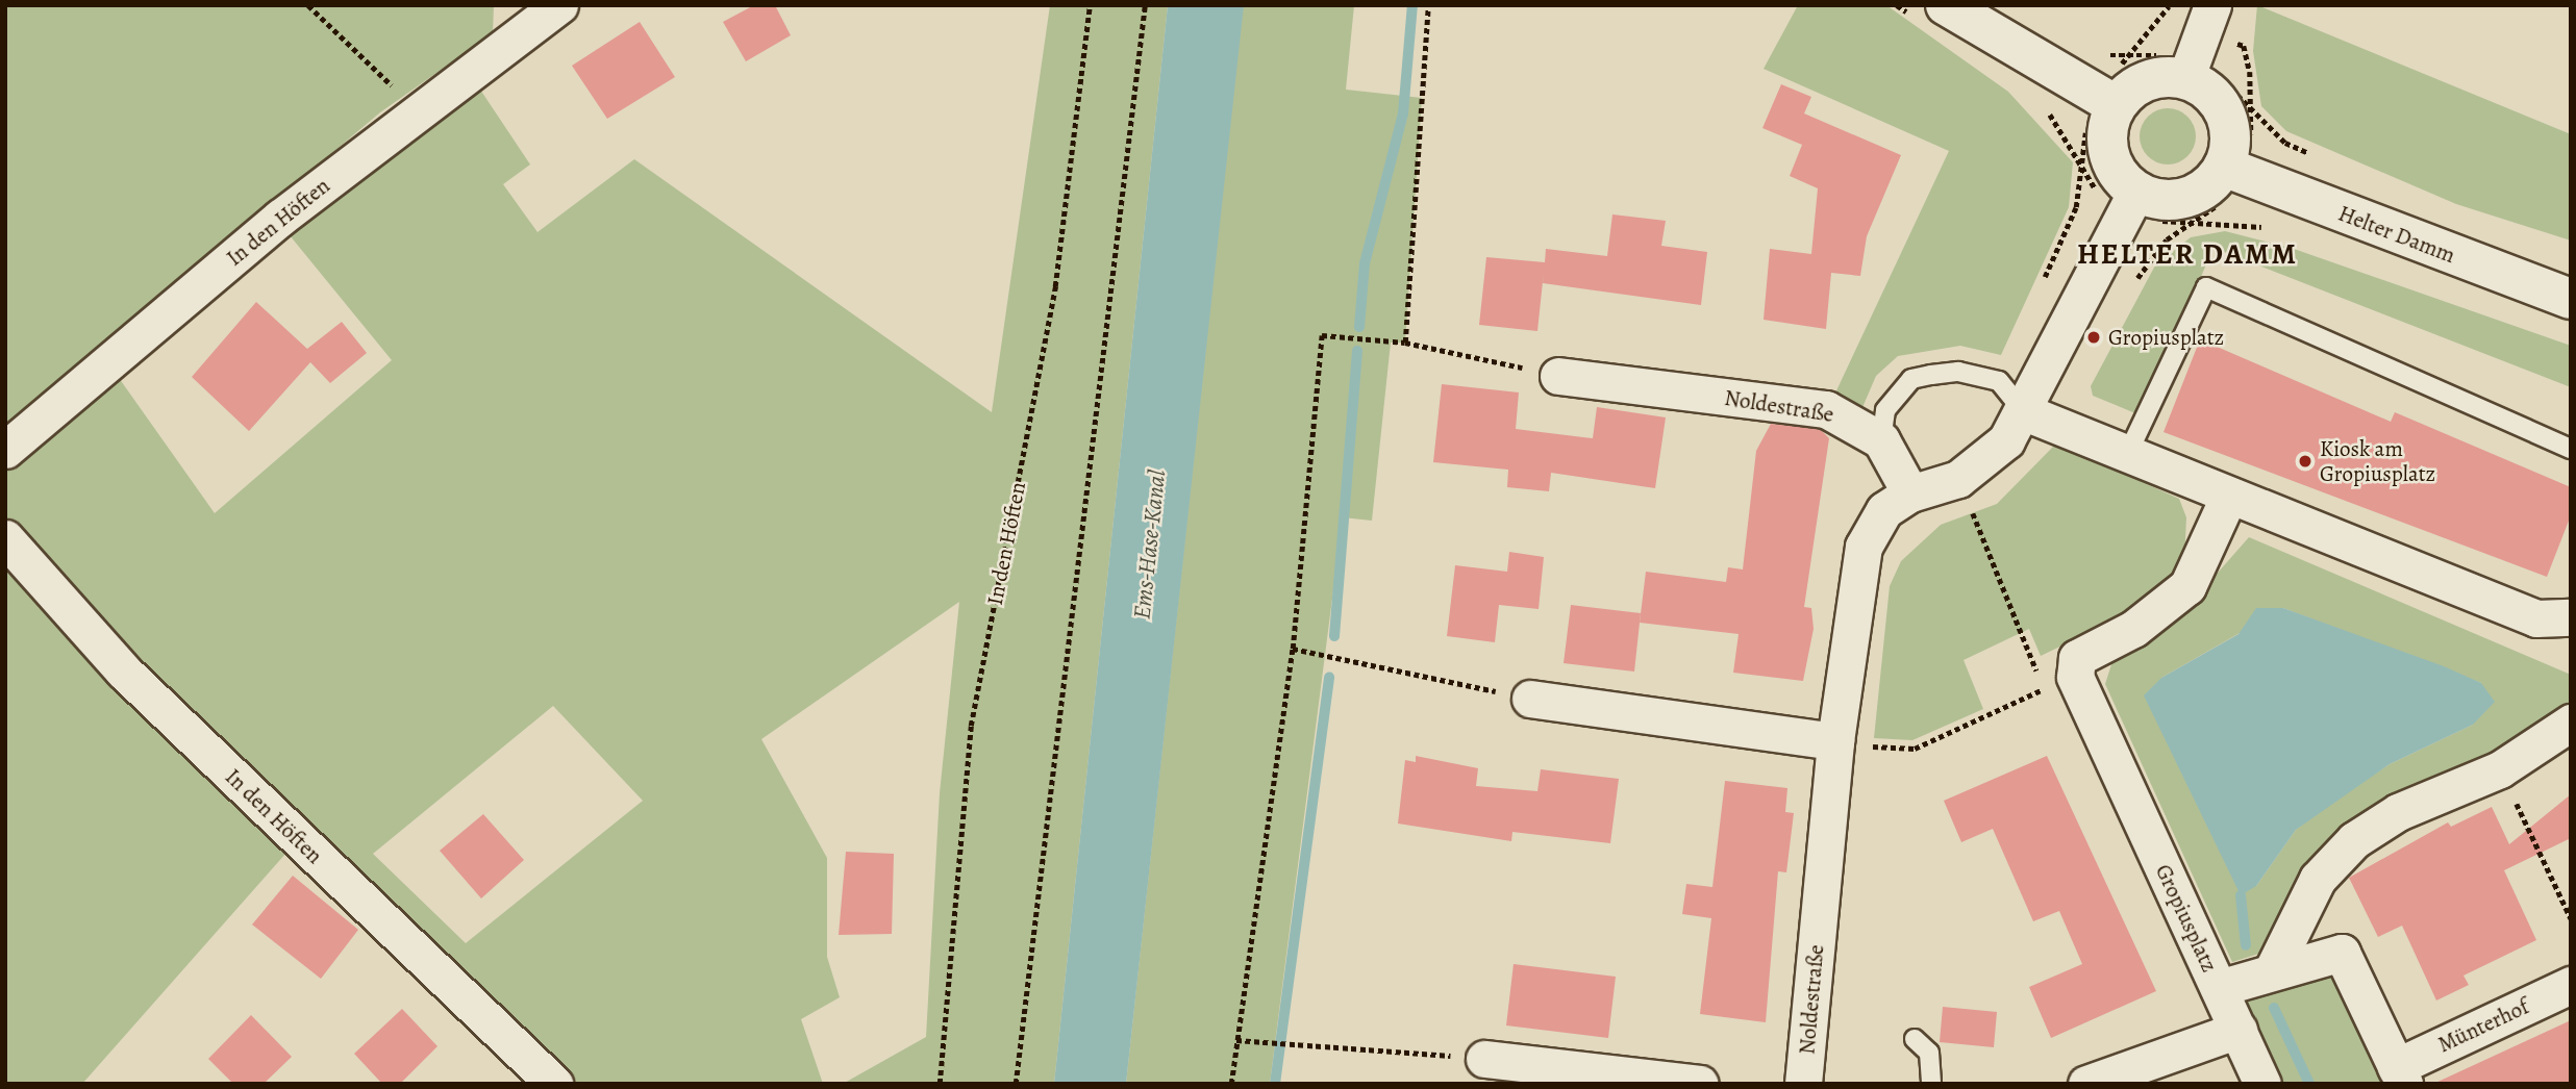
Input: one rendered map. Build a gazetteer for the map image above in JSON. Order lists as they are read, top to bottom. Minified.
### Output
{"streets":{"street":["In den Höften","Helter Damm","Noldestraße","Gropiusplatz","Münterhof"]},"crossings":[["Gropiusplatz","Münterhof"]],"districts":["HELTER DAMM"],"water":["Ems-Hase-Kanal"],"places":["Gropiusplatz","Kiosk am Gropiusplatz"]}
